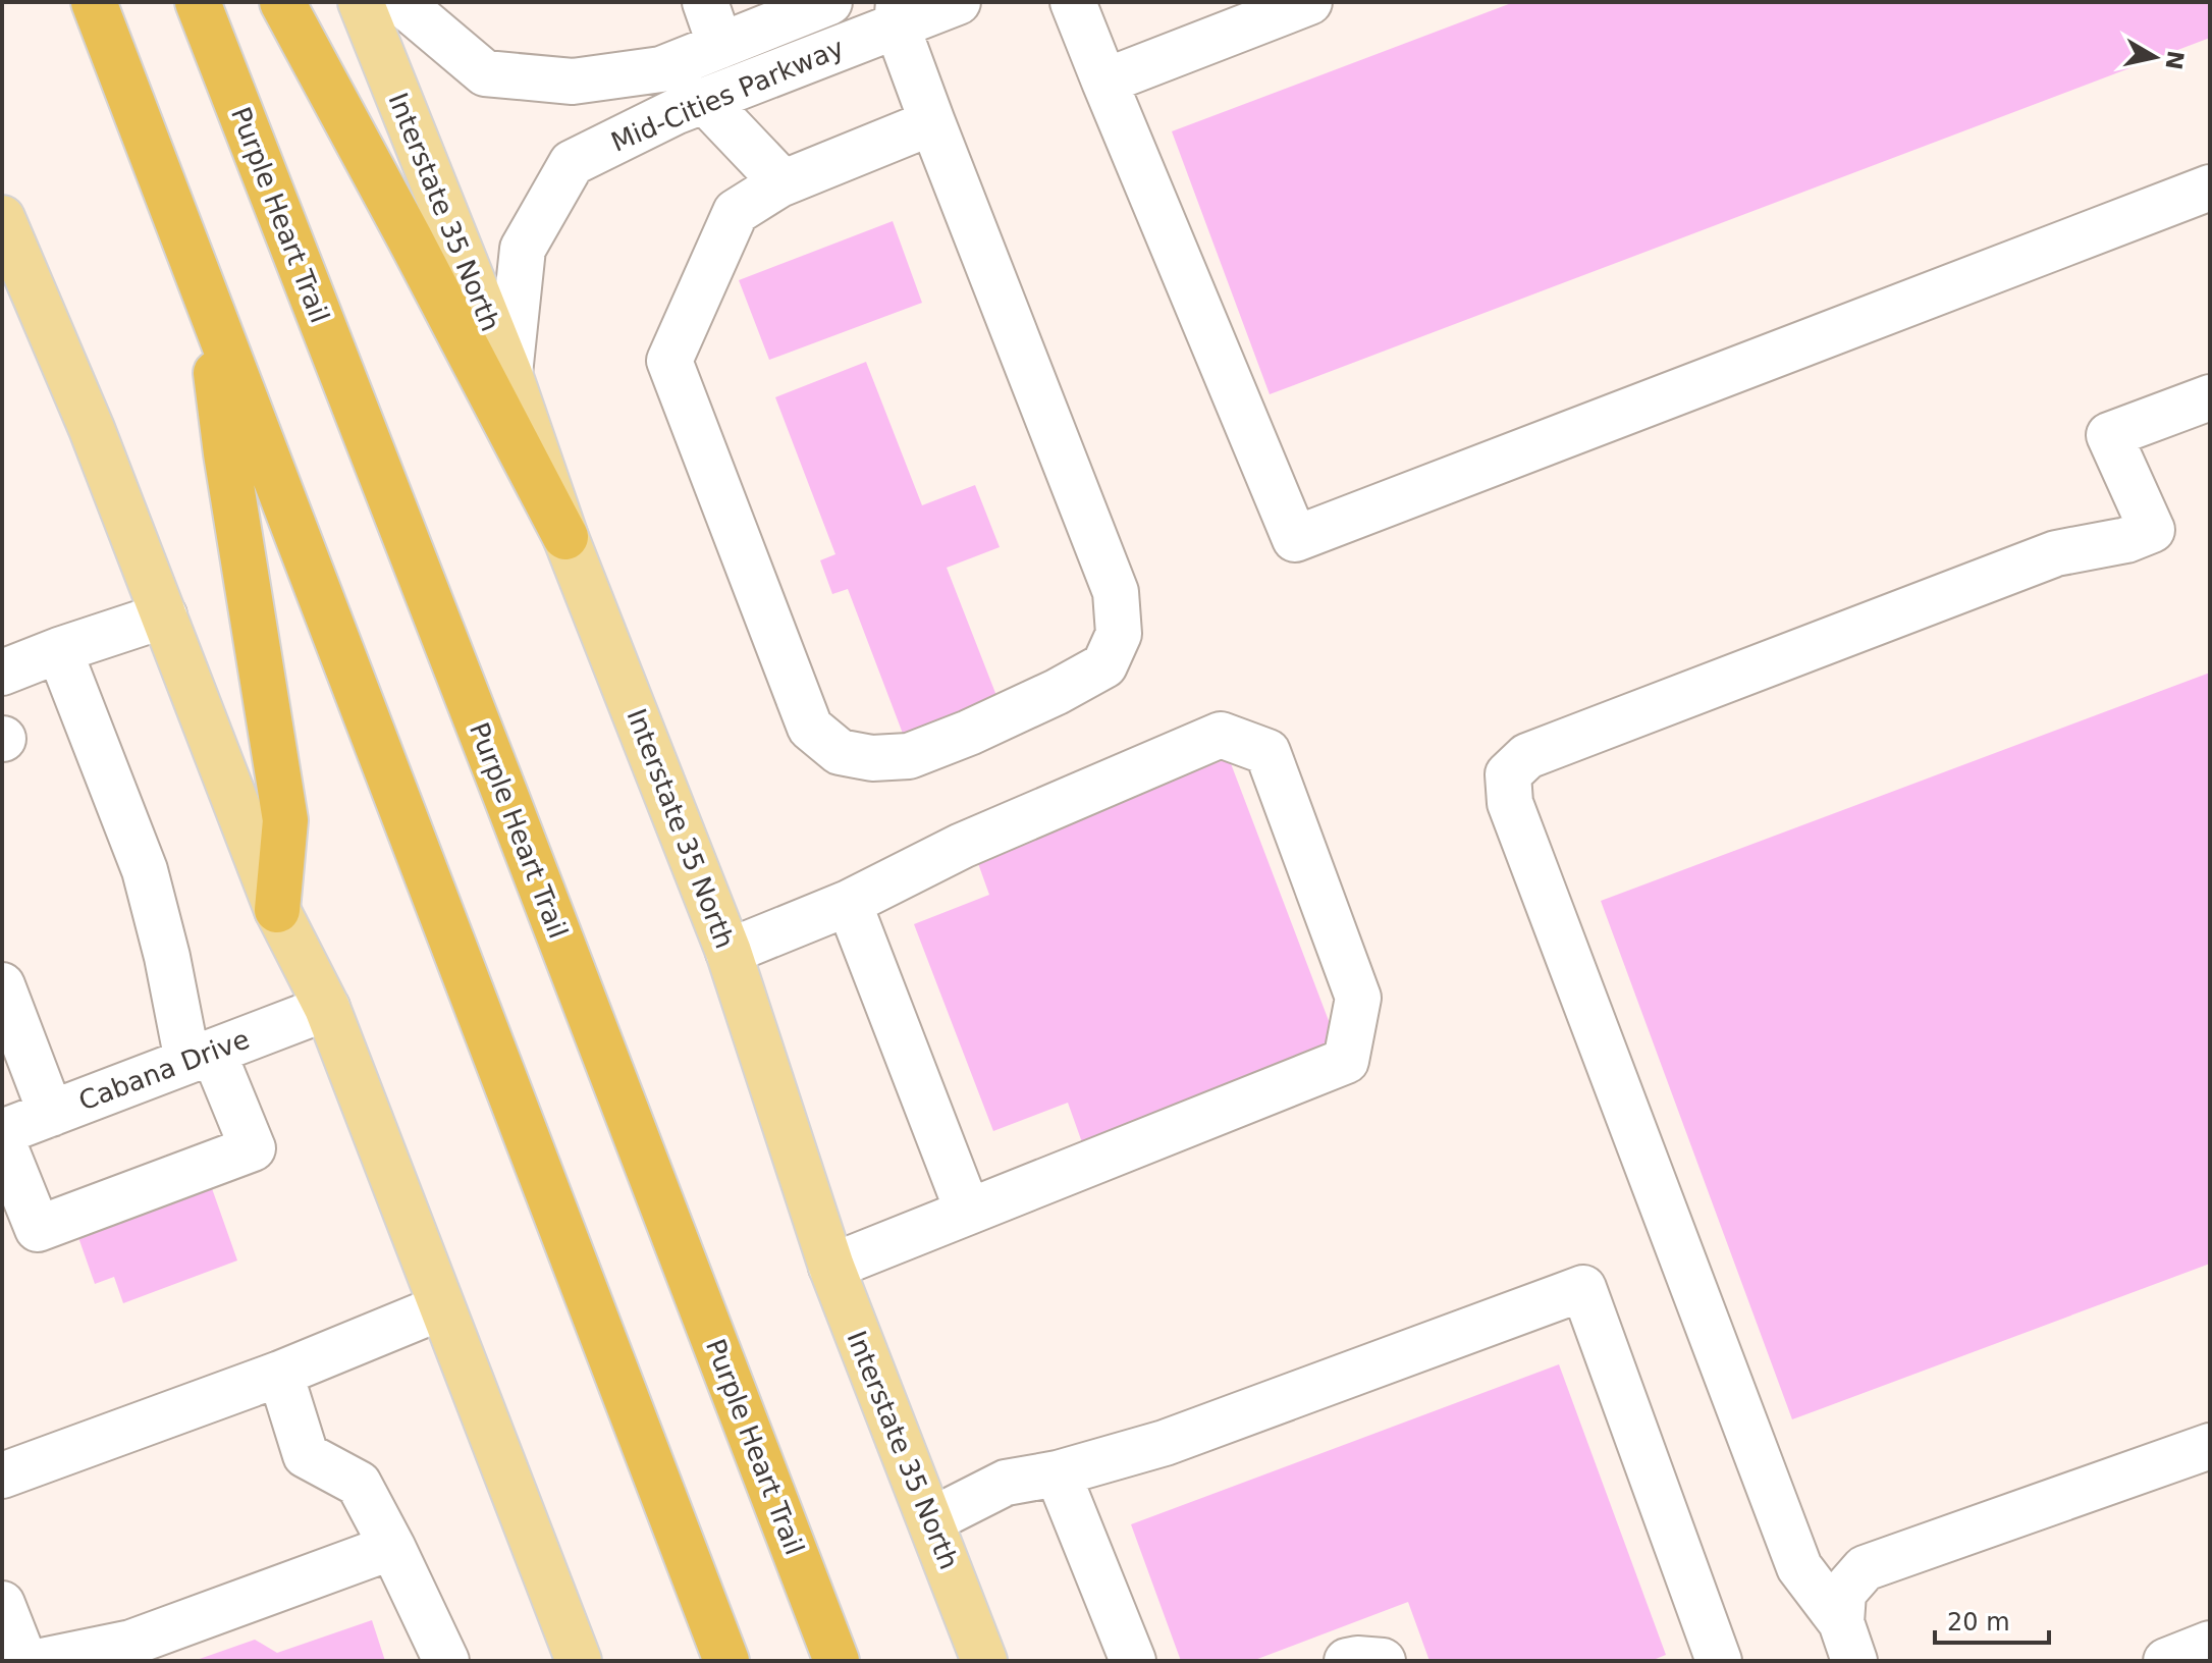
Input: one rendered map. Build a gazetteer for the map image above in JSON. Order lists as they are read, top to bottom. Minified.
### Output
{"streets":{"highway":["Purple Heart Trail"],"main road":["Interstate 35 North"],"street":["Mid-Cities Parkway","Cabana Drive"]},"crossings":[["Mid-Cities Parkway","Interstate 35 North"]],"scale_bar":"20 m","north":"right"}
